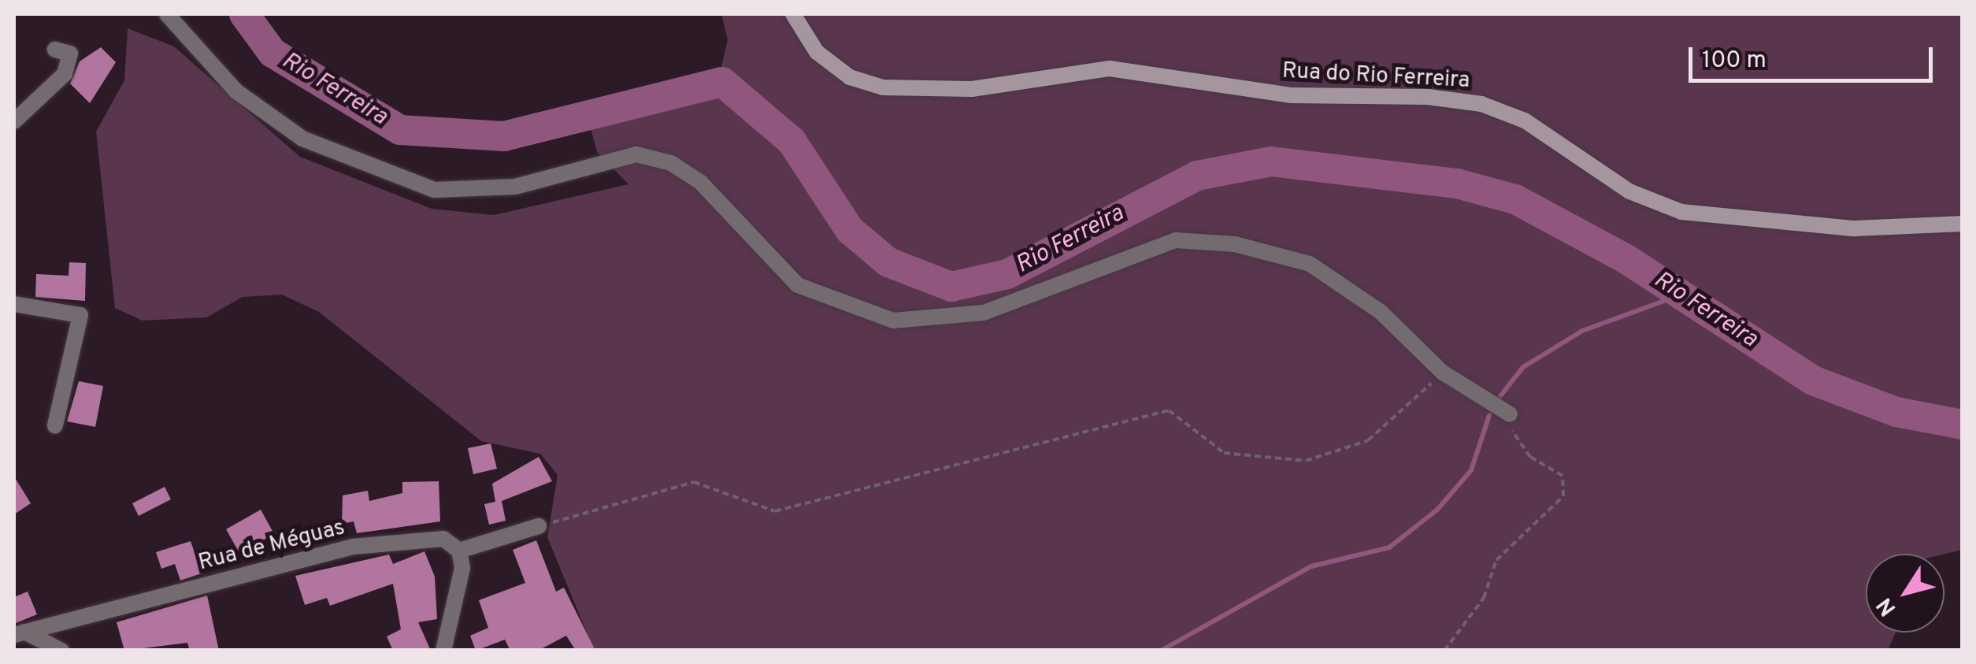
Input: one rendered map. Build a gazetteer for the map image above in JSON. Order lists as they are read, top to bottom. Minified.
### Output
{"streets":{"street":["Rua do Rio Ferreira","Rua de Méguas"]},"water":["Rio Ferreira"],"scale_bar":"100 m","north":"bottom left"}
